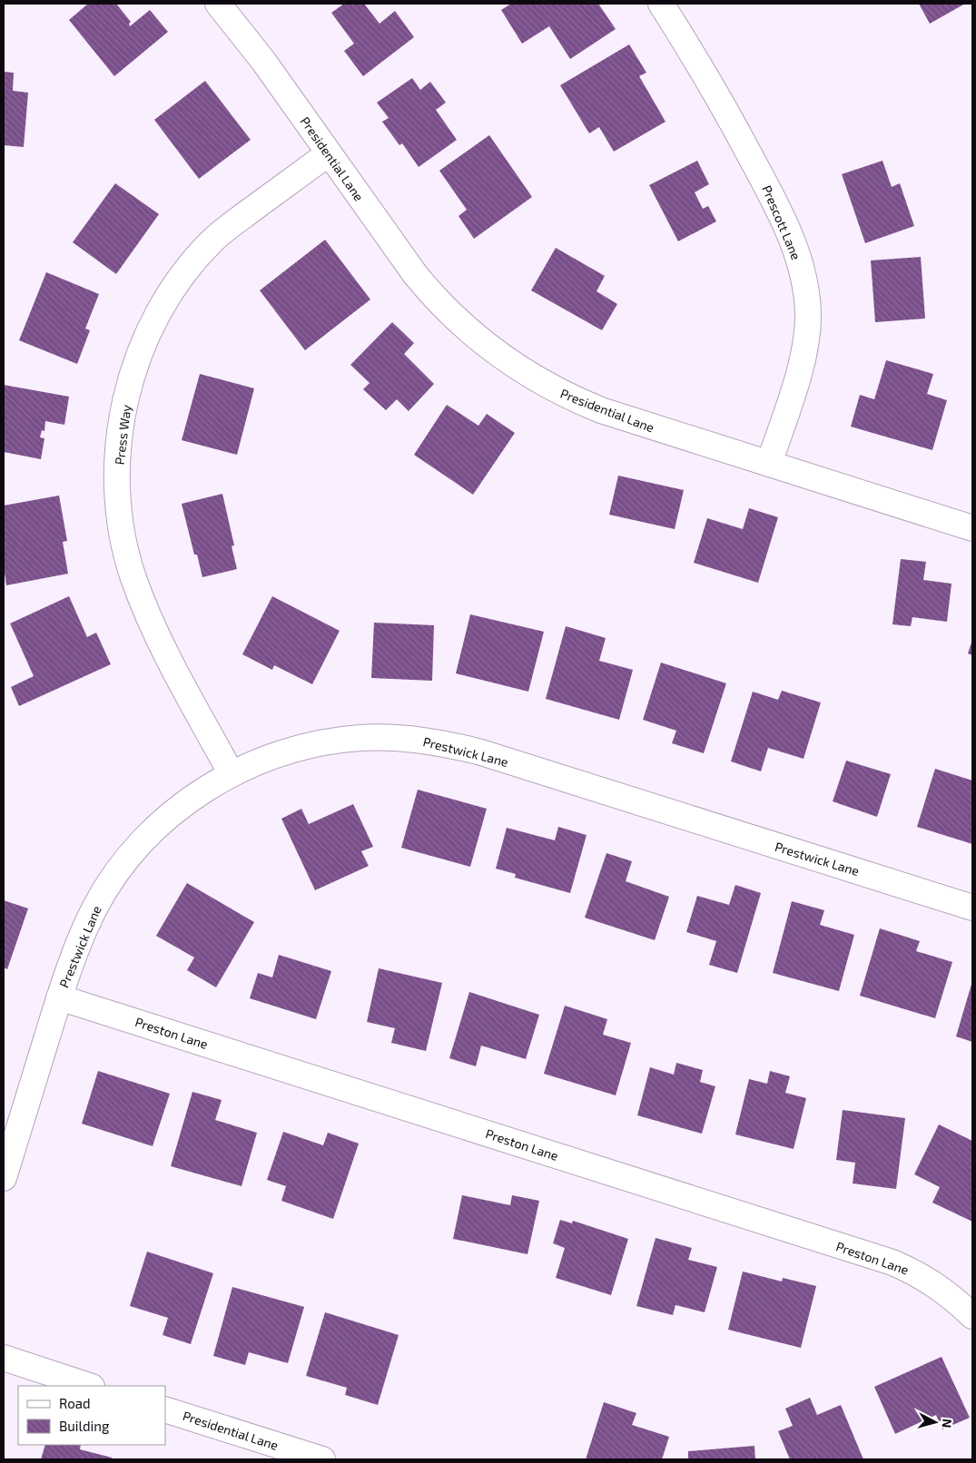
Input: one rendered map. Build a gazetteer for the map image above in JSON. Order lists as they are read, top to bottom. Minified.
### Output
{"streets":{"street":["Presidential Lane","Prescott Lane","Press Way","Prestwick Lane","Preston Lane"]},"crossings":[["Presidential Lane","Prescott Lane"],["Presidential Lane","Press Way"],["Press Way","Prestwick Lane"],["Prestwick Lane","Preston Lane"]],"legend":["Road","Building"],"north":"right"}
